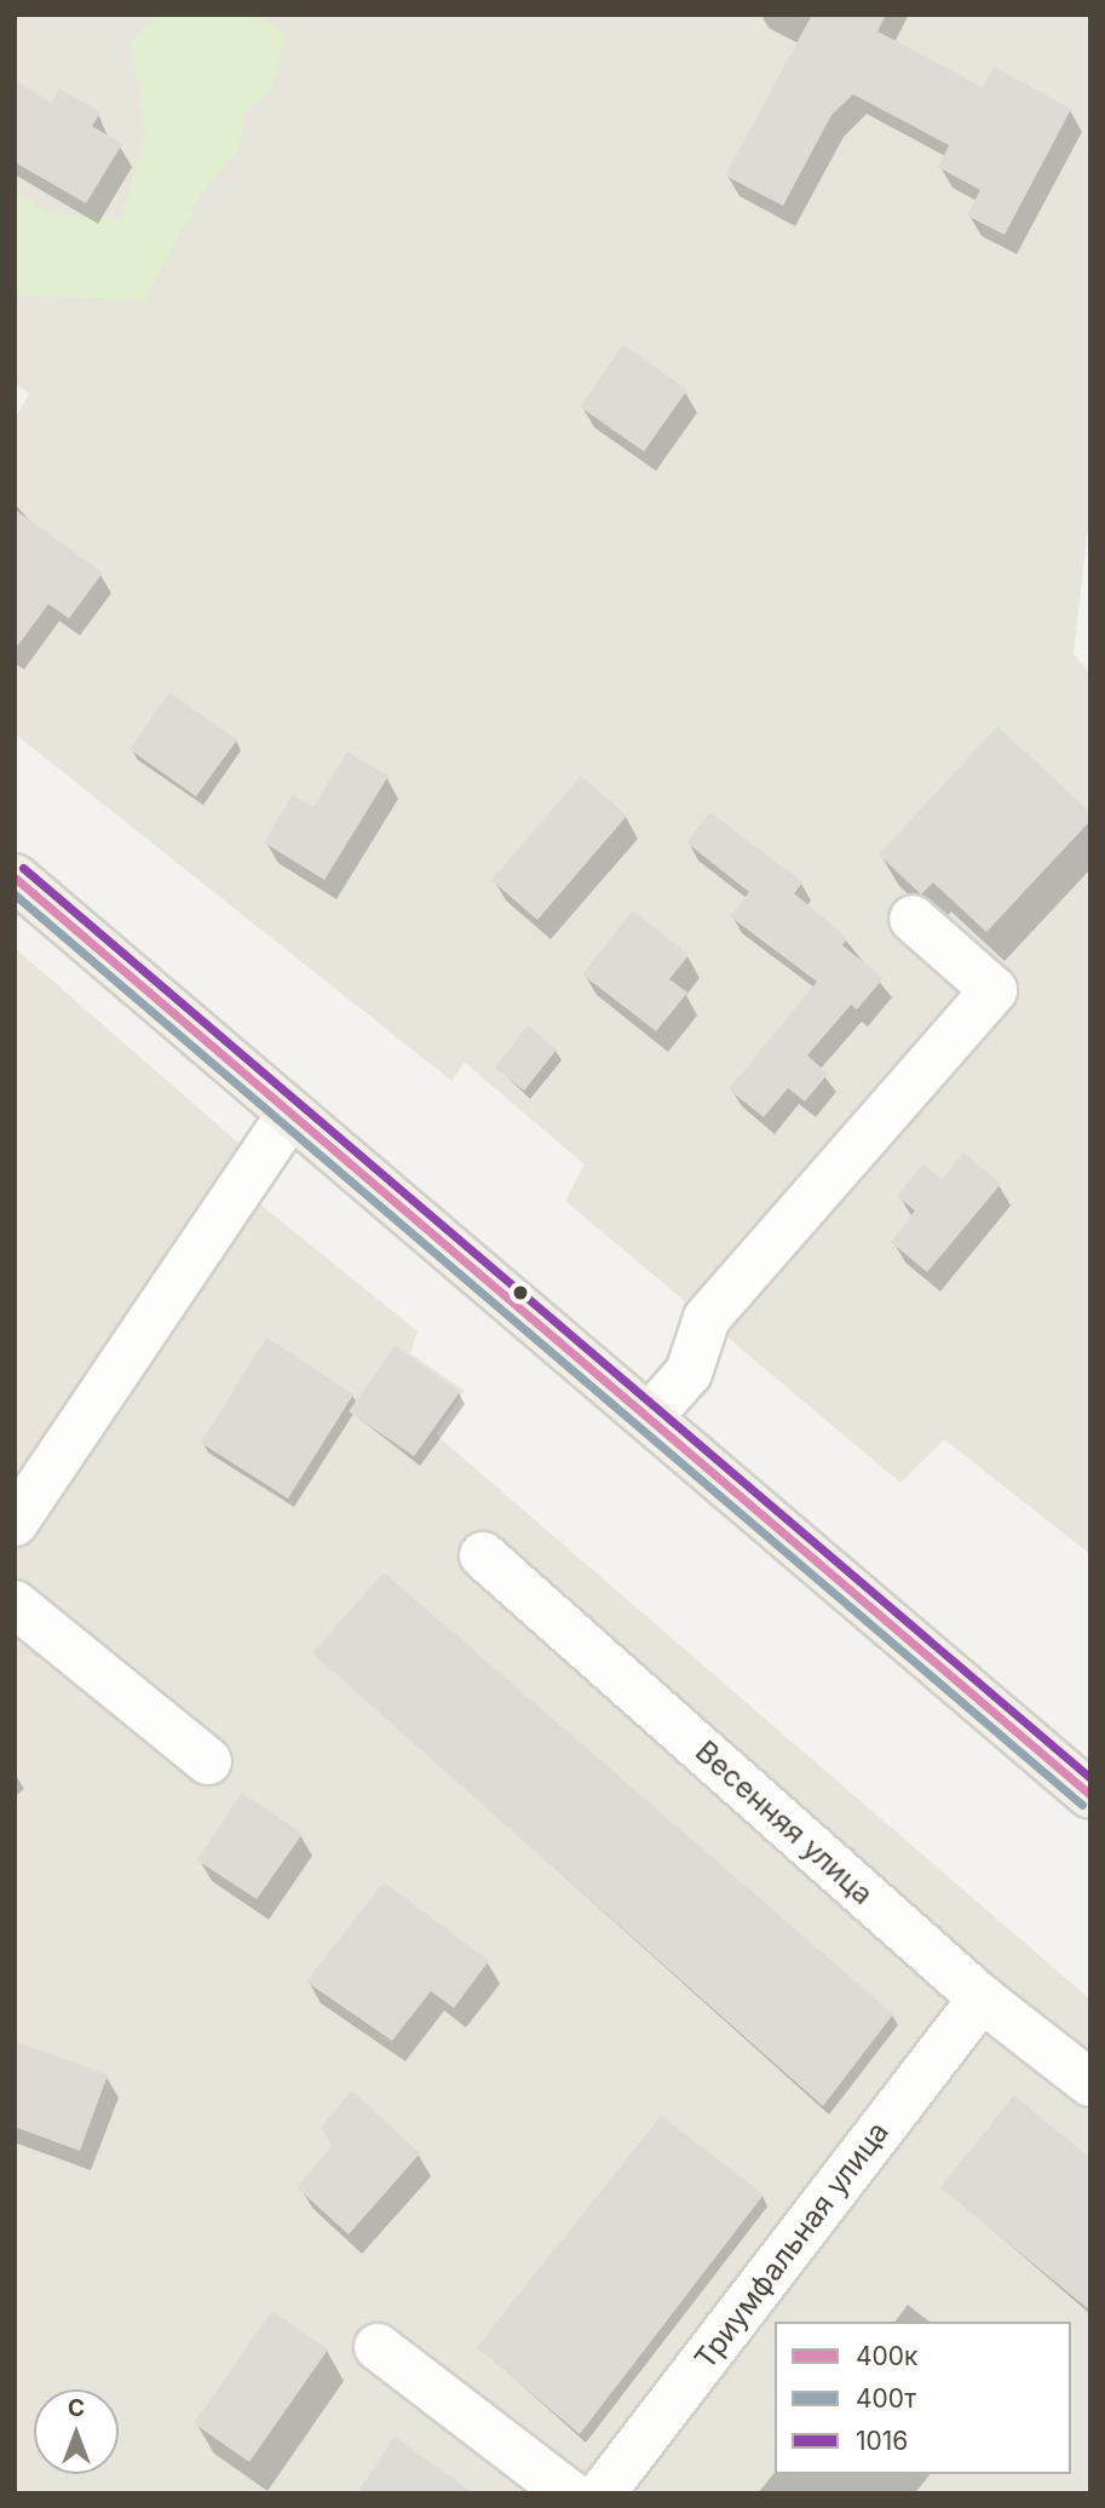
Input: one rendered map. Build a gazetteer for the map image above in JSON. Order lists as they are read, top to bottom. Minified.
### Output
{"streets":{"street":["Весенняя улица","Триумфальная улица"]},"crossings":[["Весенняя улица","Триумфальная улица"]],"lines":["transit line 1016","transit line 400к","transit line 400т"],"legend":["400к","400т","1016"],"north":"top"}
